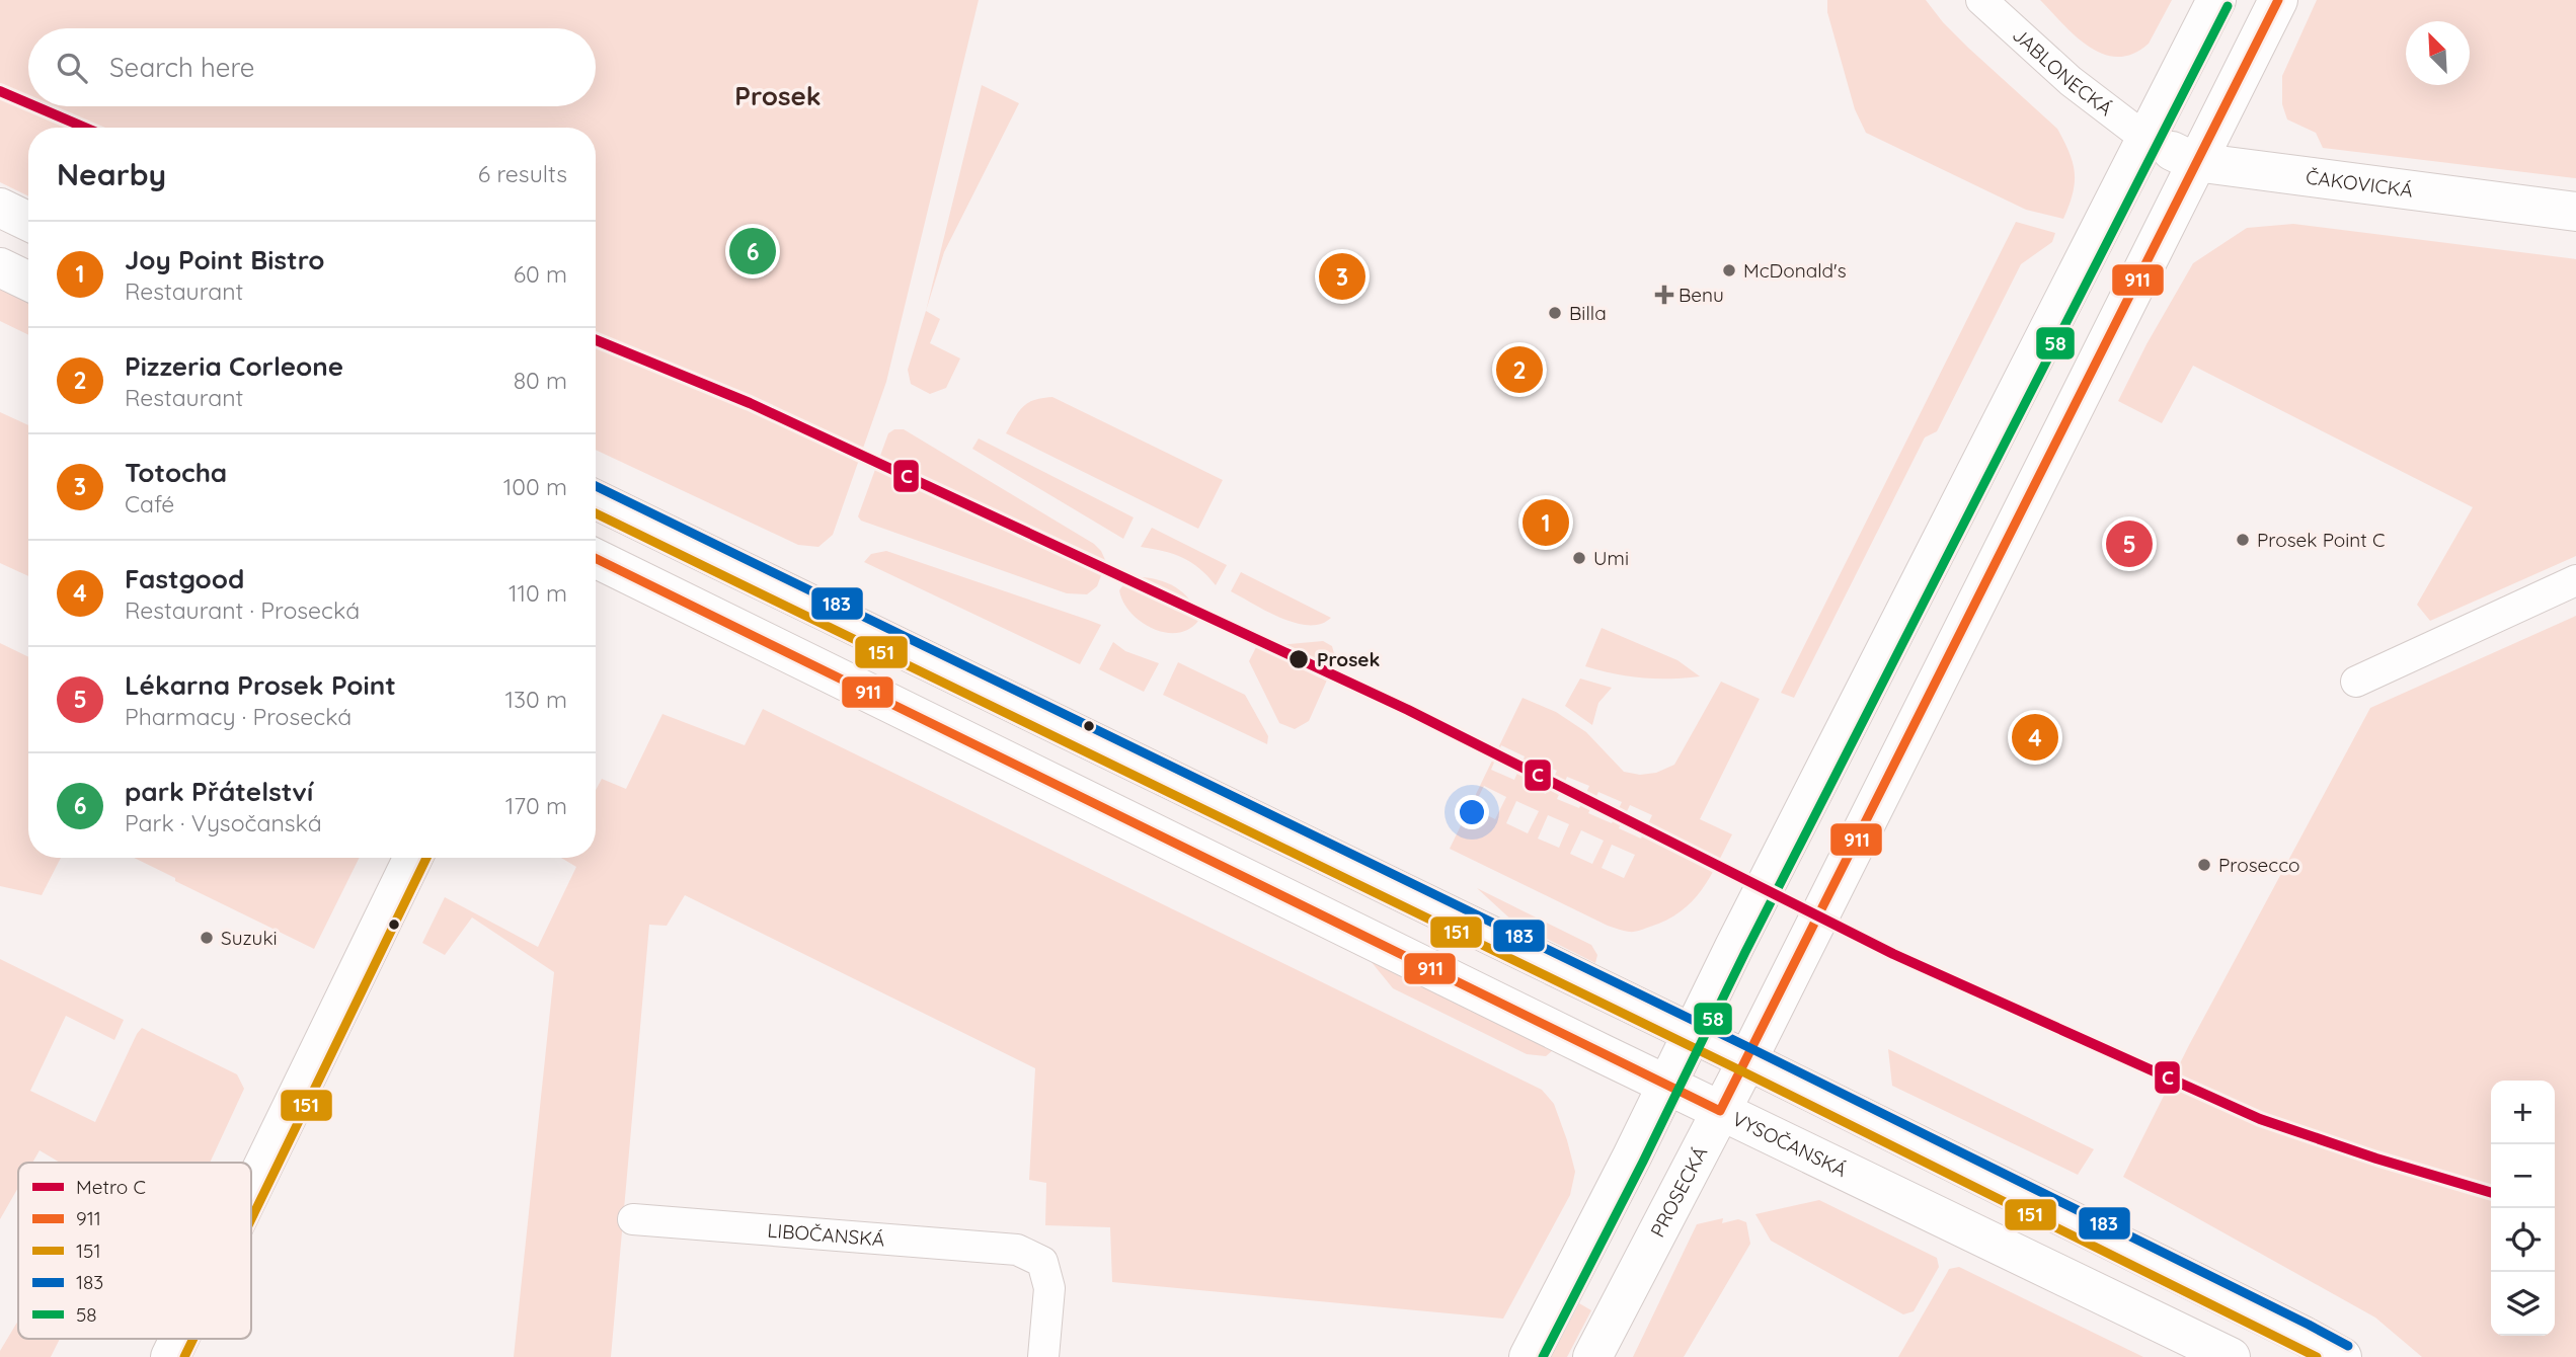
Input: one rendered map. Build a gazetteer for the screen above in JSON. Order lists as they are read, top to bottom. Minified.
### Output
{"streets":{"main road":["ČAKOVICKÁ","VYSOČANSKÁ","PROSECKÁ"],"street":["JABLONECKÁ","LIBOČANSKÁ"]},"crossings":[["JABLONECKÁ","ČAKOVICKÁ"],["ČAKOVICKÁ","PROSECKÁ"],["VYSOČANSKÁ","PROSECKÁ"]],"districts":["Prosek"],"places":{"other":["McDonald's","Billa","Prosek Point C","Umi","Prosek","Prosecco","Suzuki"],"health":["Benu"]},"lines":["transit line 911","transit line 58","metro line C","transit line 183","transit line 151"],"legend":["Metro C","911","151","183","58"],"north":"top left","page":{"search":"Search here","heading":["Nearby","6 results"],"list":[{"mark":"1","name":"Joy Point Bistro","note":"Restaurant","value":"60 m"},{"mark":"2","name":"Pizzeria Corleone","note":"Restaurant","value":"80 m"},{"mark":"3","name":"Totocha","note":"Café","value":"100 m"},{"mark":"4","name":"Fastgood","note":"Restaurant · Prosecká","value":"110 m"},{"mark":"5","name":"Lékarna Prosek Point","note":"Pharmacy · Prosecká","value":"130 m"},{"mark":"6","name":"park Přátelství","note":"Park · Vysočanská","value":"170 m"}],"pins":["6","3","2","1","5","4"],"map_buttons":["+","−"]}}
